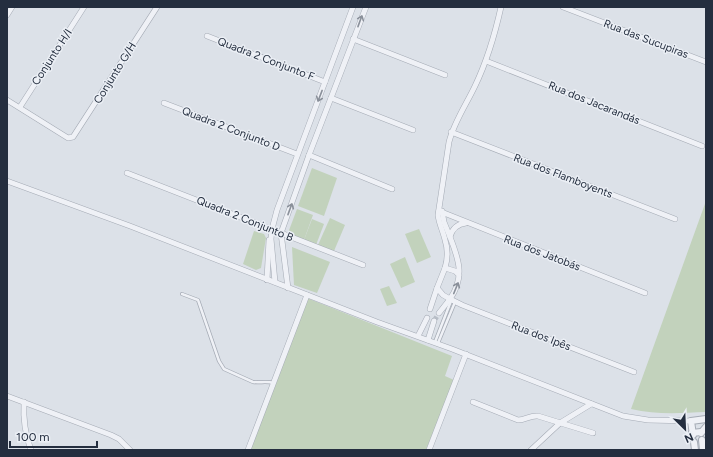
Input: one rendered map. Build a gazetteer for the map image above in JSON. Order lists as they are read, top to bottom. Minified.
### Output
{"streets":{"street":["Rua das Sucupiras","Conjunto H/I","Quadra 2 Conjunto F","Conjunto G/H","Rua dos Jacarandás","Quadra 2 Conjunto D","Rua dos Flamboyents","Quadra 2 Conjunto B","Rua dos Jatobás","Rua dos Ipês"]},"crossings":[["Conjunto H/I","Conjunto G/H"]],"scale_bar":"100 m","north":"bottom right"}
